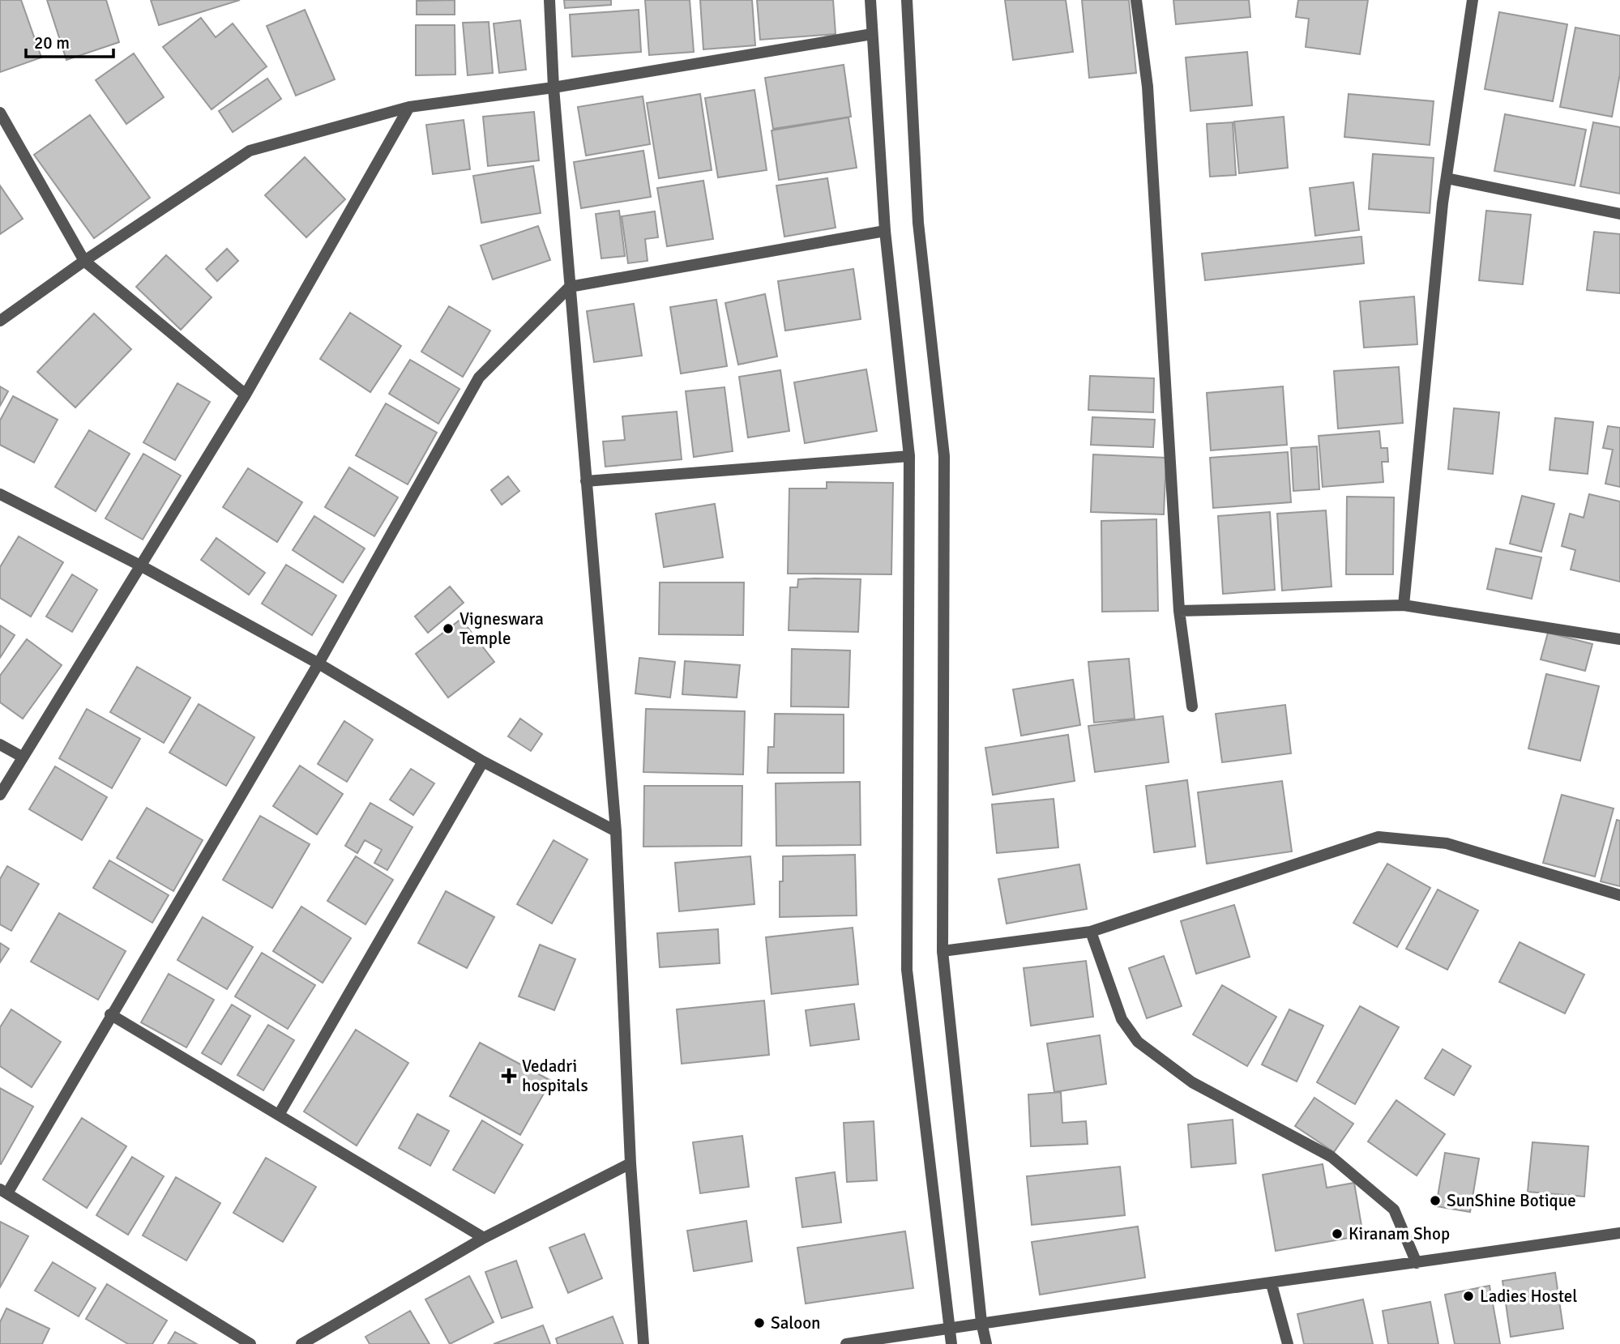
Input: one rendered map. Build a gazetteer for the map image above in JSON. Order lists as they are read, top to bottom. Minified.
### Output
{"places":{"other":["Vigneswara Temple","SunShine Botique","Kiranam Shop","Ladies Hostel","Saloon"],"health":["Vedadri hospitals"]},"scale_bar":"20 m"}
